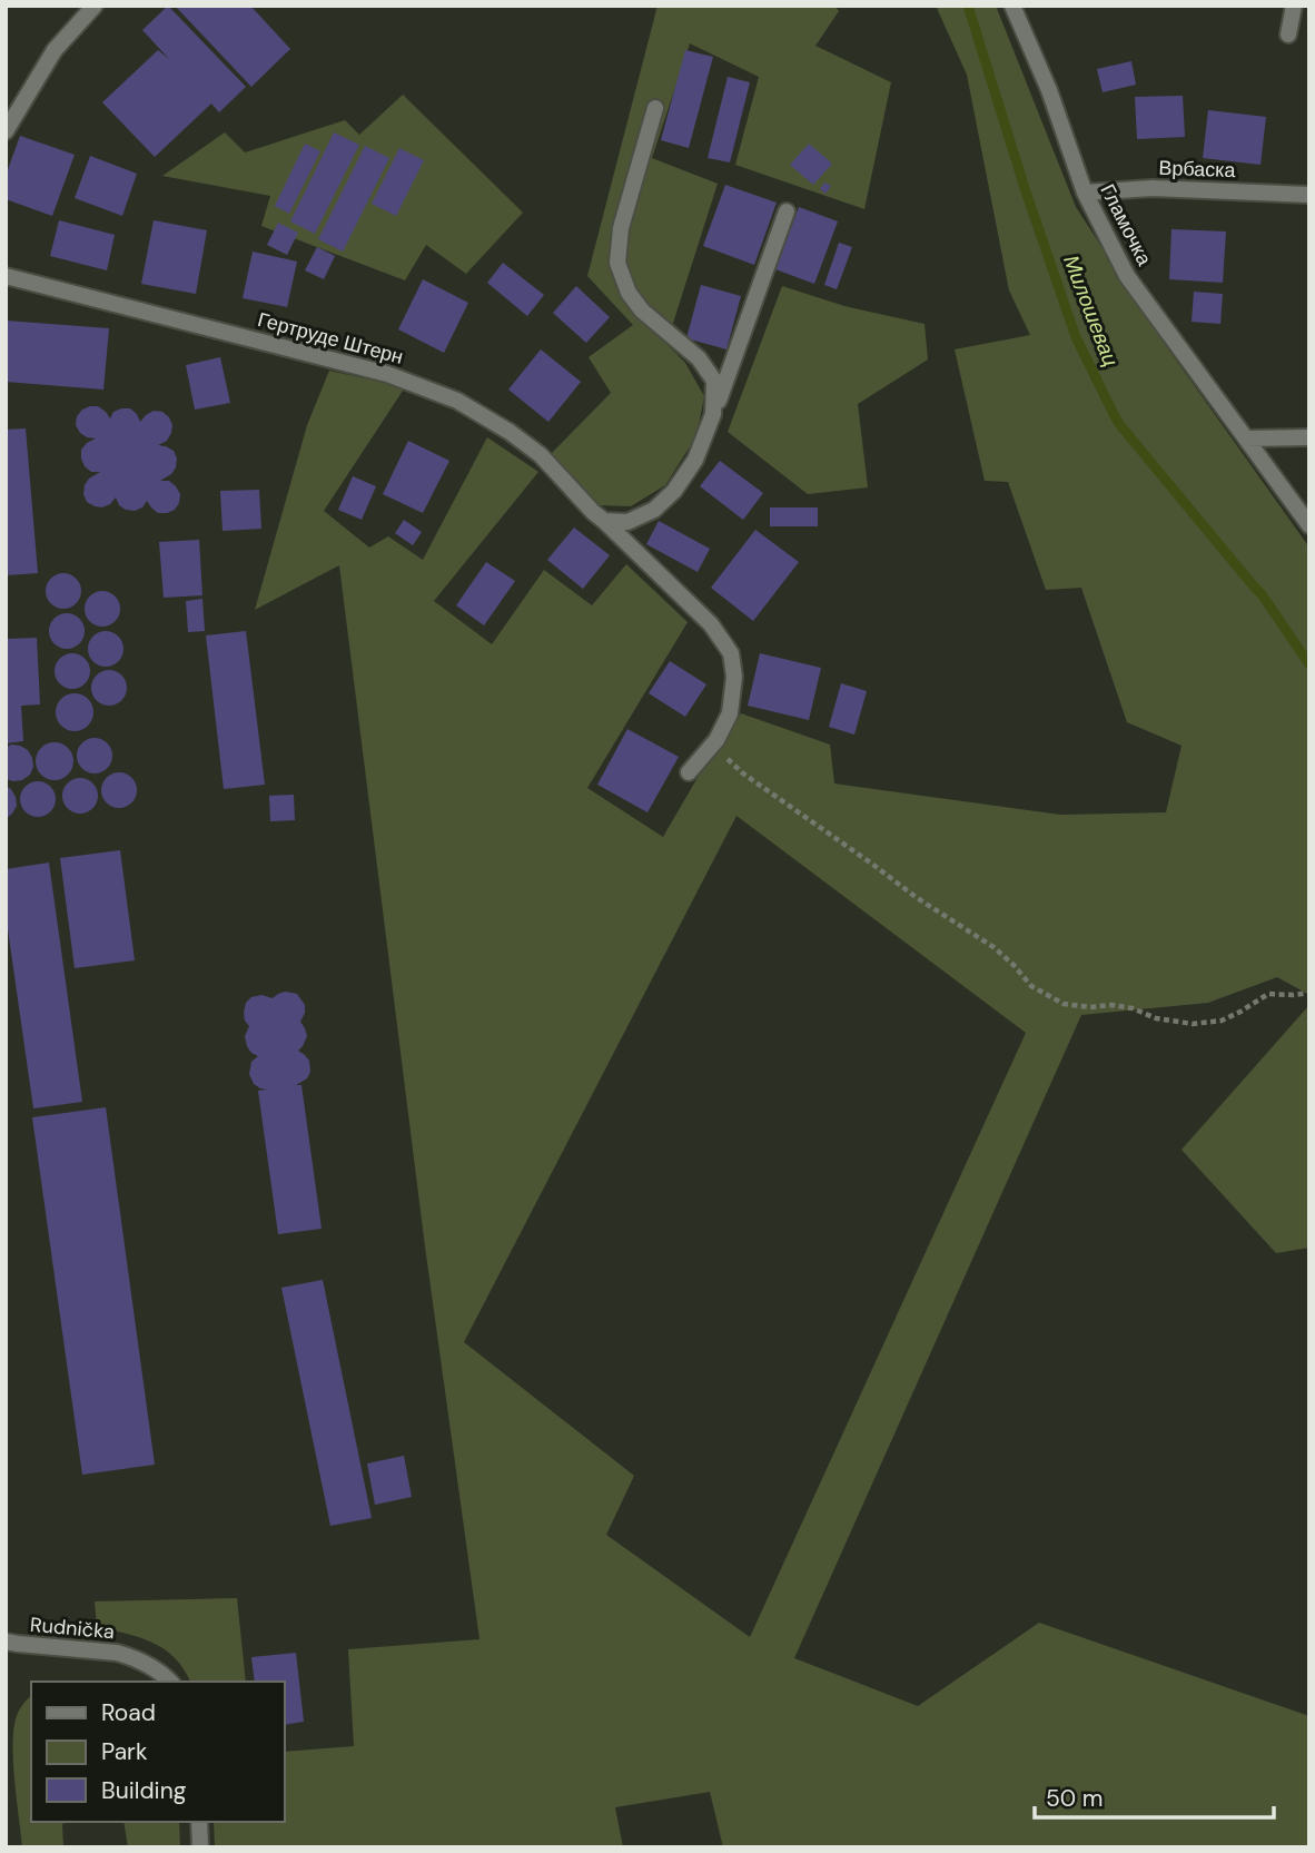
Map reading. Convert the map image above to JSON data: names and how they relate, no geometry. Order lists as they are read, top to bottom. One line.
{"streets":{"street":["Врбаска","Гламочка","Гертруде Штерн","Rudnička"]},"crossings":[["Врбаска","Гламочка"]],"water":["Милошевац"],"legend":["Road","Park","Building"],"scale_bar":"50 m"}
